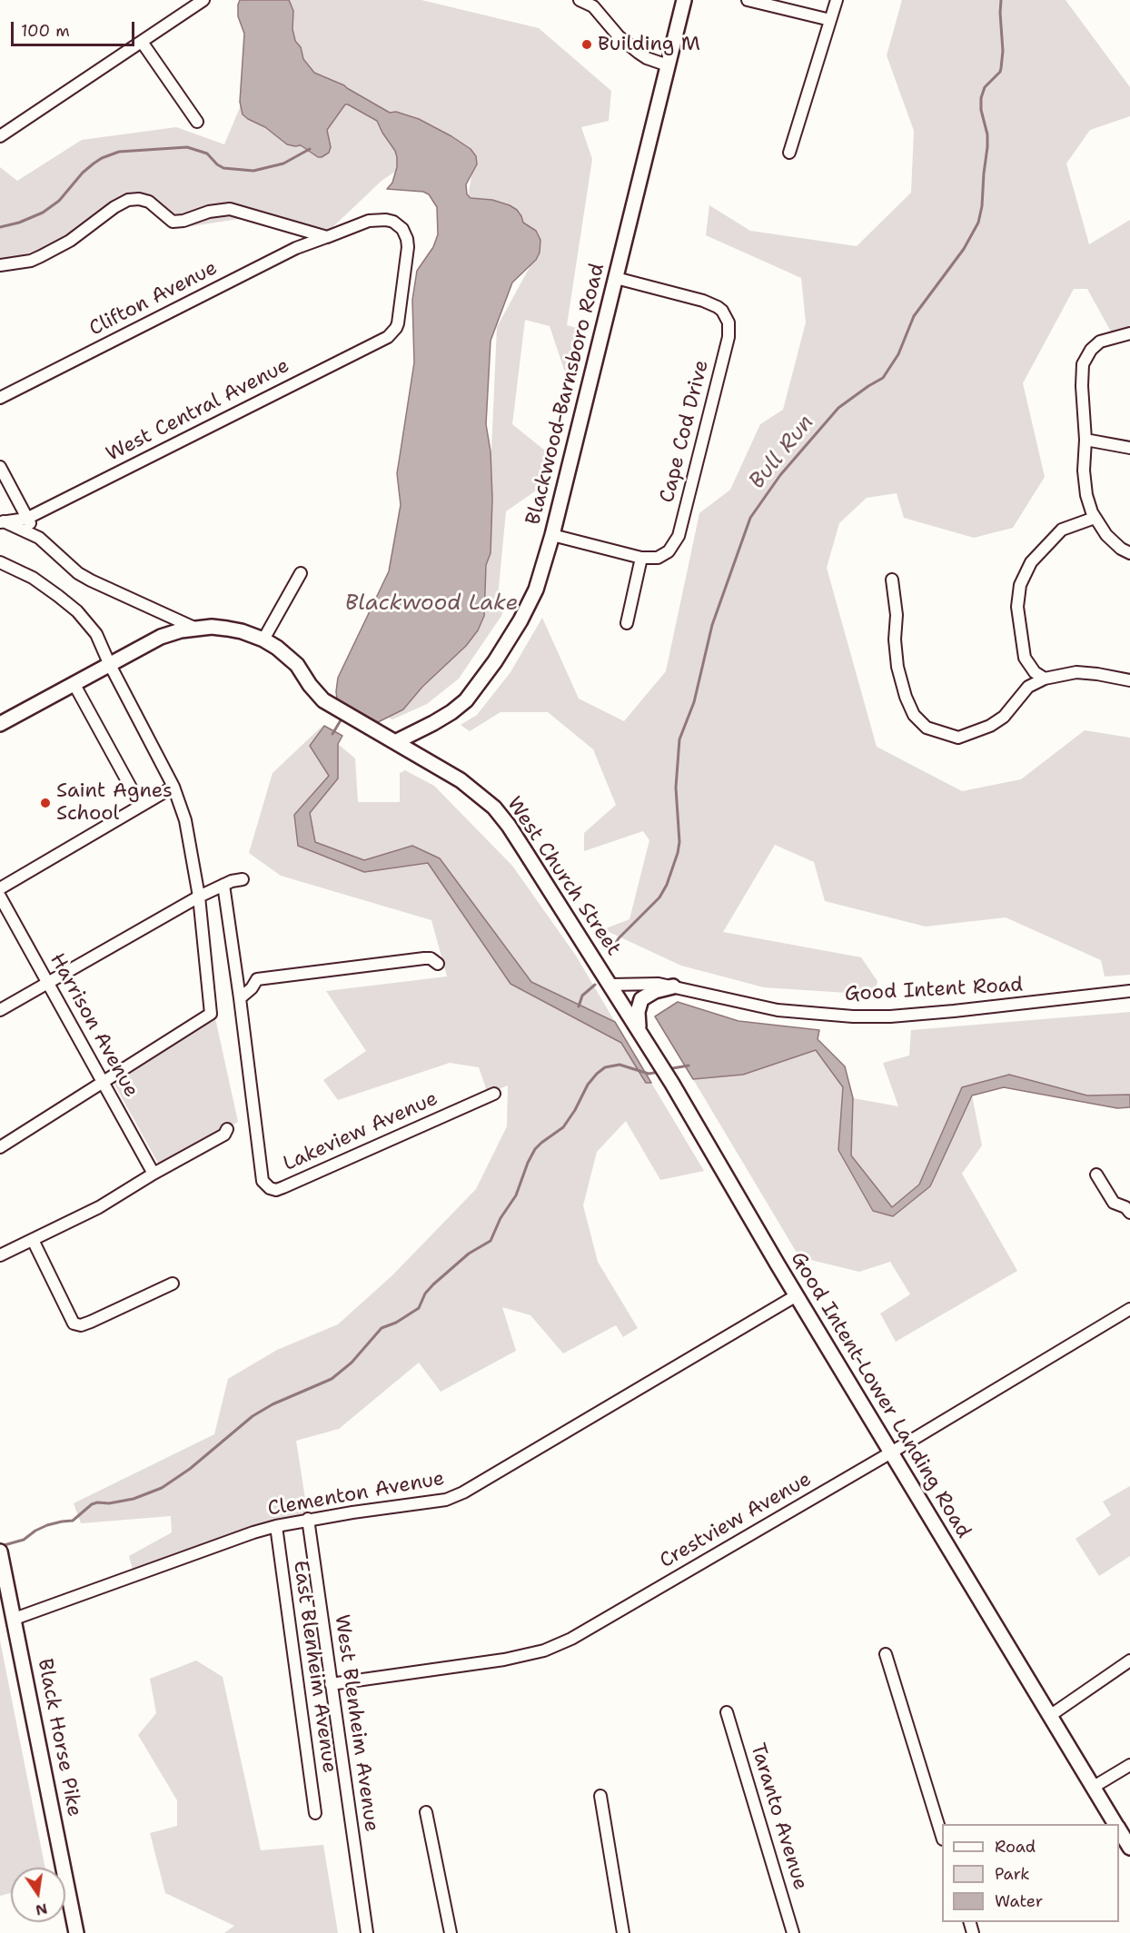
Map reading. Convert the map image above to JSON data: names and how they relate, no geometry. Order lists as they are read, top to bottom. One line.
{"streets":{"main road":["Blackwood-Barnsboro Road","West Church Street","Good Intent-Lower Landing Road","Black Horse Pike"],"street":["Clifton Avenue","West Central Avenue","Cape Cod Drive","Good Intent Road","Harrison Avenue","Lakeview Avenue","Clementon Avenue","Crestview Avenue","East Blenheim Avenue","West Blenheim Avenue","Taranto Avenue"]},"crossings":[["Clifton Avenue","West Central Avenue"],["Blackwood-Barnsboro Road","Cape Cod Drive"],["Blackwood-Barnsboro Road","West Church Street"],["West Church Street","Good Intent Road"],["West Church Street","Good Intent-Lower Landing Road"],["Good Intent Road","Good Intent-Lower Landing Road"],["Good Intent-Lower Landing Road","Clementon Avenue"],["Good Intent-Lower Landing Road","Crestview Avenue"],["Clementon Avenue","East Blenheim Avenue"],["Clementon Avenue","West Blenheim Avenue"],["Clementon Avenue","Black Horse Pike"],["Crestview Avenue","West Blenheim Avenue"]],"water":["Bull Run","Blackwood Lake"],"places":["Building M","Saint Agnes School"],"legend":["Road","Park","Water"],"scale_bar":"100 m","north":"bottom"}
